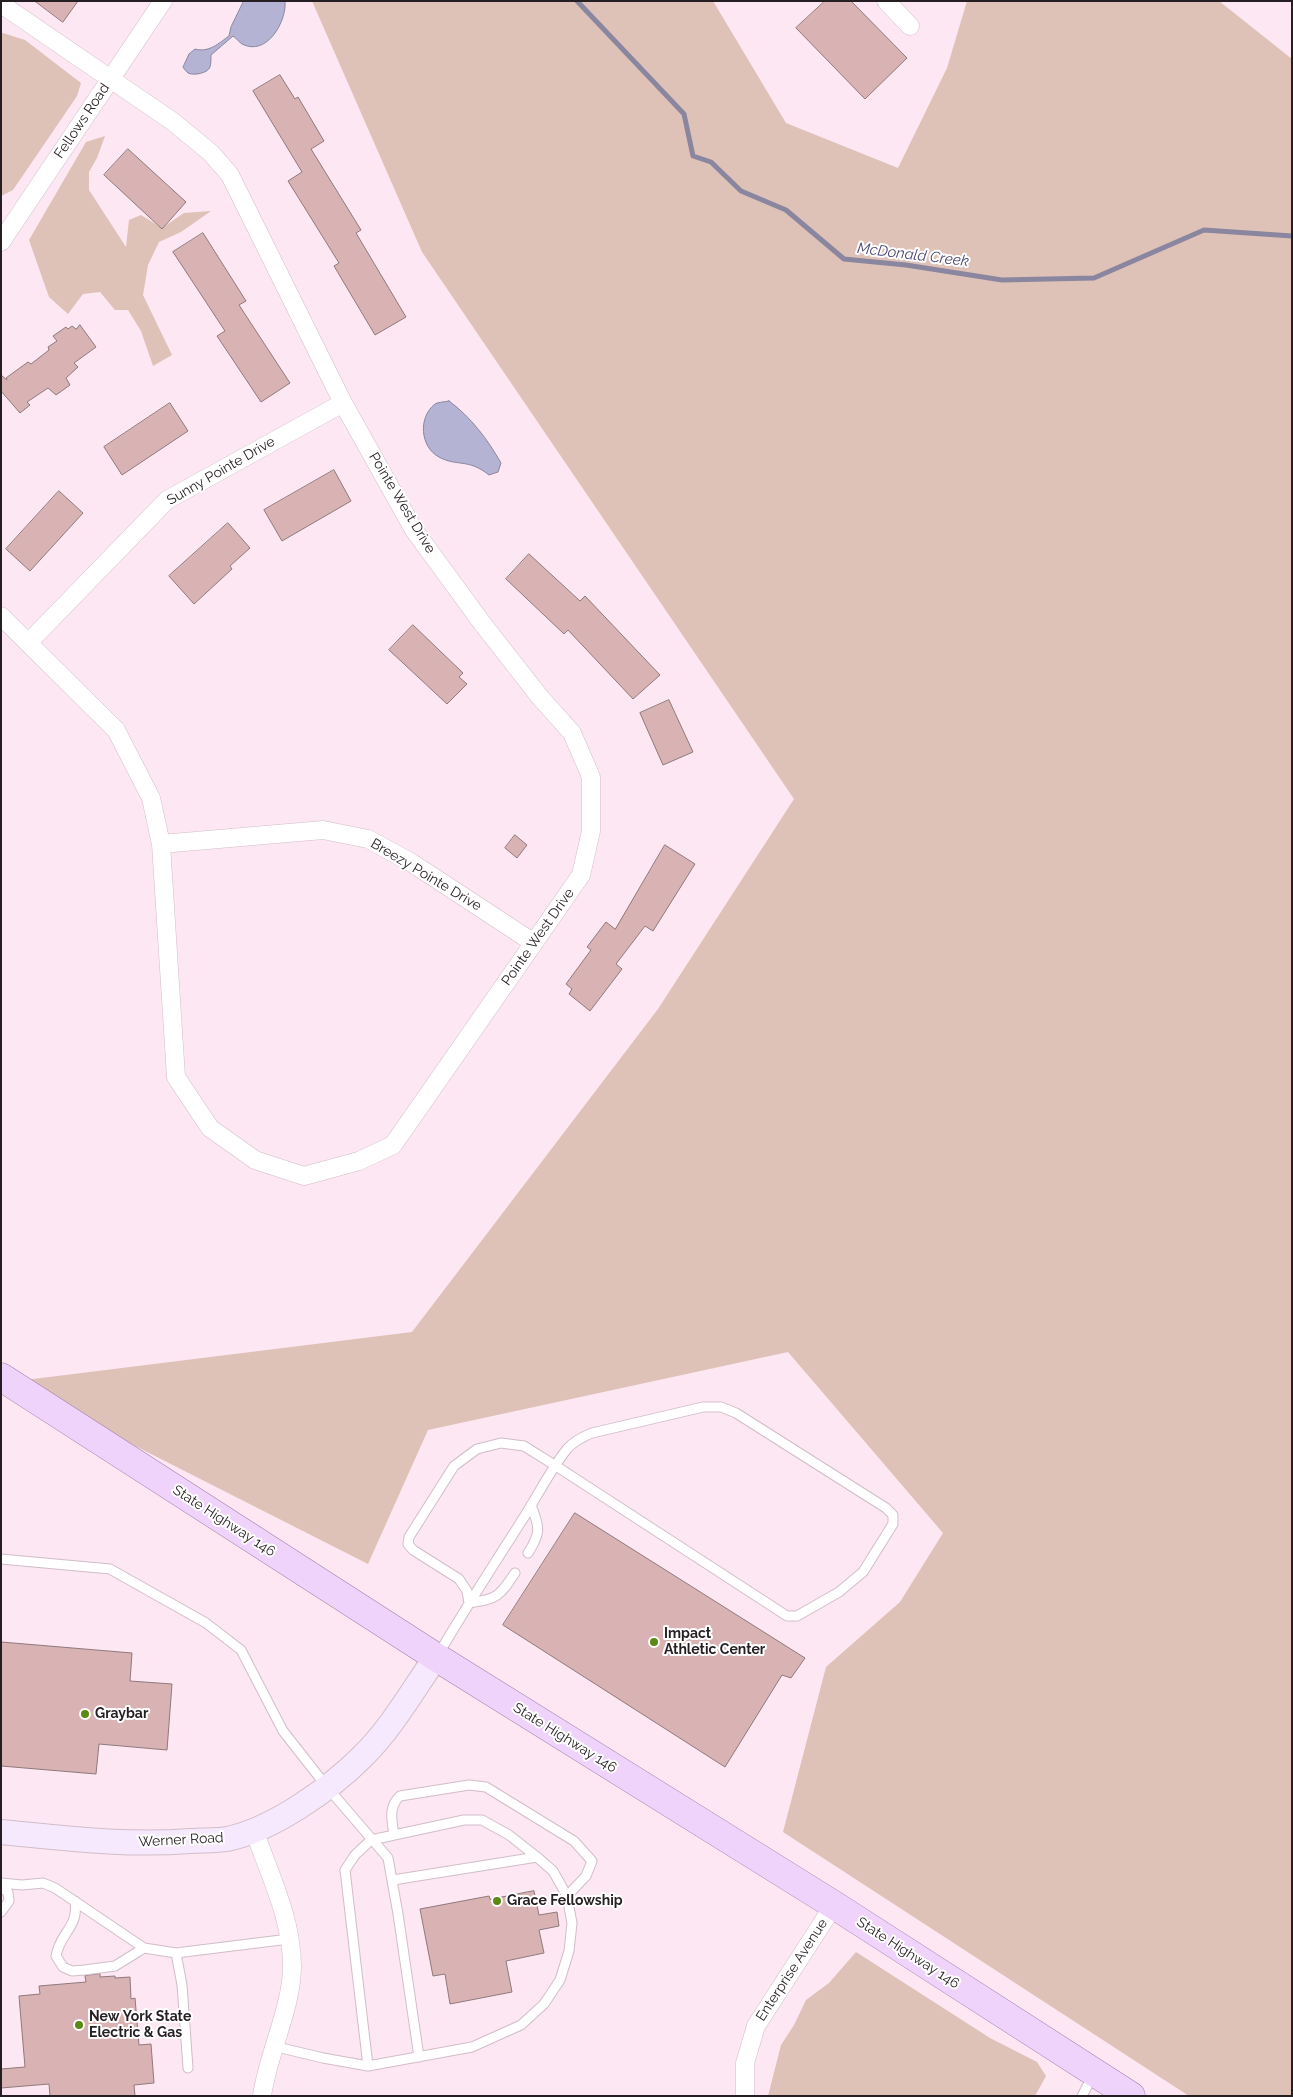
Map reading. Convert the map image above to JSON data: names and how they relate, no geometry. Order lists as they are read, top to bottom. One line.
{"streets":{"main road":["State Highway 146"],"street":["Fellows Road","Sunny Pointe Drive","Pointe West Drive","Breezy Pointe Drive","Werner Road","Enterprise Avenue"]},"crossings":[["Fellows Road","Pointe West Drive"],["Sunny Pointe Drive","Pointe West Drive"],["Pointe West Drive","Breezy Pointe Drive"],["State Highway 146","Werner Road"],["State Highway 146","Enterprise Avenue"]],"water":["McDonald Creek"],"places":["Impact Athletic Center","Graybar","Grace Fellowship","New York State Electric & Gas"]}
